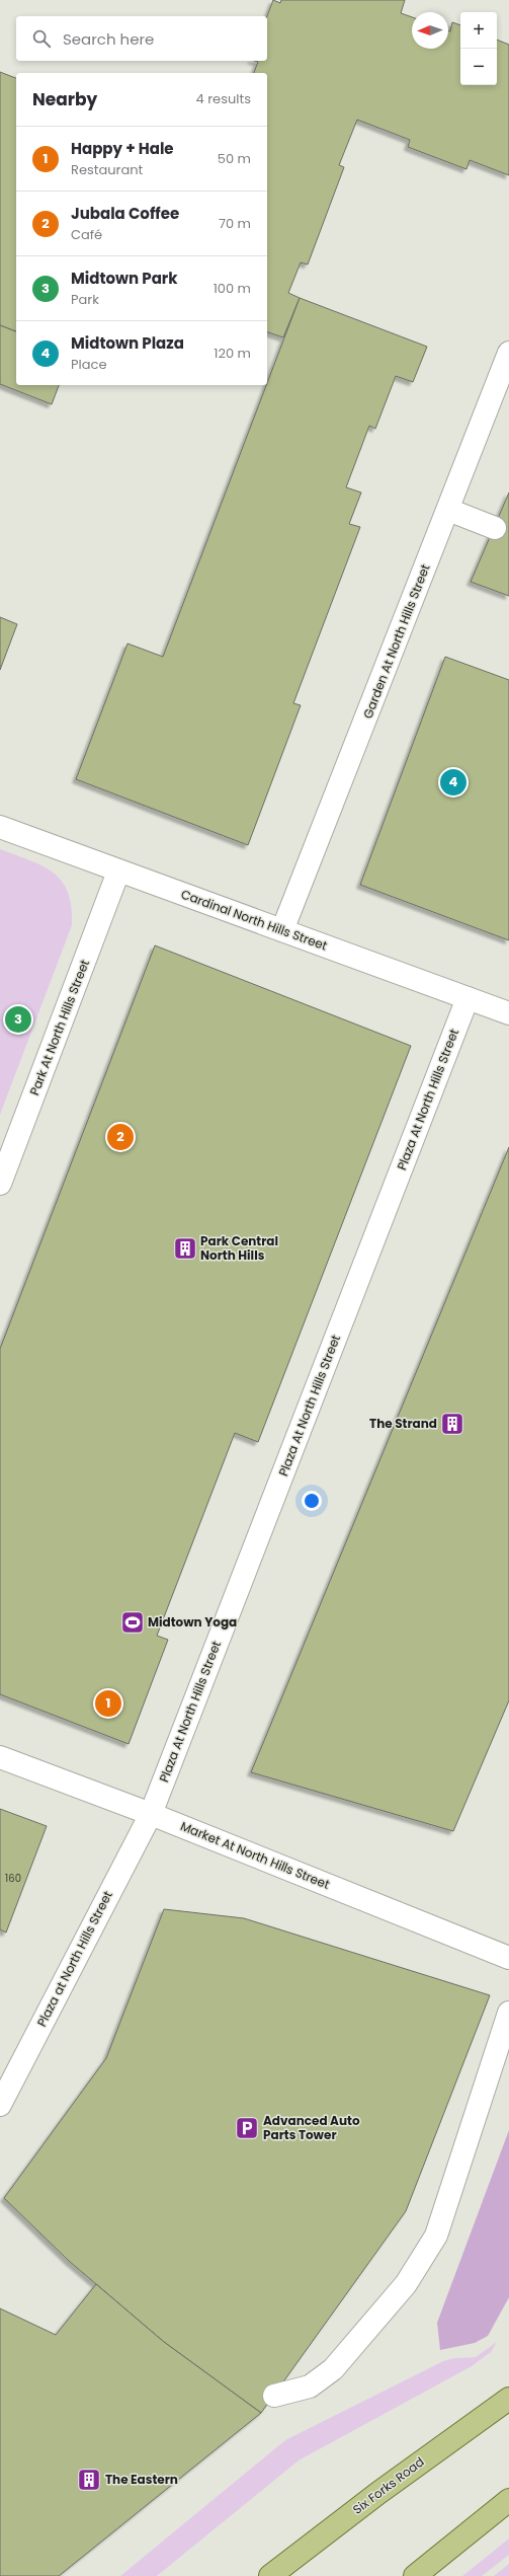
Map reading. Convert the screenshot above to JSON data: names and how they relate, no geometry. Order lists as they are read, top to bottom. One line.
{"streets":{"main road":["Six Forks Road"],"street":["Garden At North Hills Street","Cardinal North Hills Street","Park At North Hills Street","Plaza At North Hills Street","Market At North Hills Street","Plaza at North Hills Street"]},"crossings":[["Garden At North Hills Street","Cardinal North Hills Street"],["Cardinal North Hills Street","Park At North Hills Street"],["Cardinal North Hills Street","Plaza At North Hills Street"],["Plaza At North Hills Street","Market At North Hills Street"],["Plaza At North Hills Street","Plaza at North Hills Street"],["Market At North Hills Street","Plaza at North Hills Street"]],"places":{"building":["Park Central North Hills","The Strand","The Eastern"],"sports":["Midtown Yoga"],"parking":["Advanced Auto Parts Tower"]},"house_numbers":["160"],"north":"left","page":{"map_buttons":["+","−"],"search":"Search here","heading":["Nearby","4 results"],"list":[{"mark":"1","name":"Happy + Hale","note":"Restaurant","value":"50 m"},{"mark":"2","name":"Jubala Coffee","note":"Café","value":"70 m"},{"mark":"3","name":"Midtown Park","note":"Park","value":"100 m"},{"mark":"4","name":"Midtown Plaza","note":"Place","value":"120 m"}],"pins":["4","3","2","1"]}}
